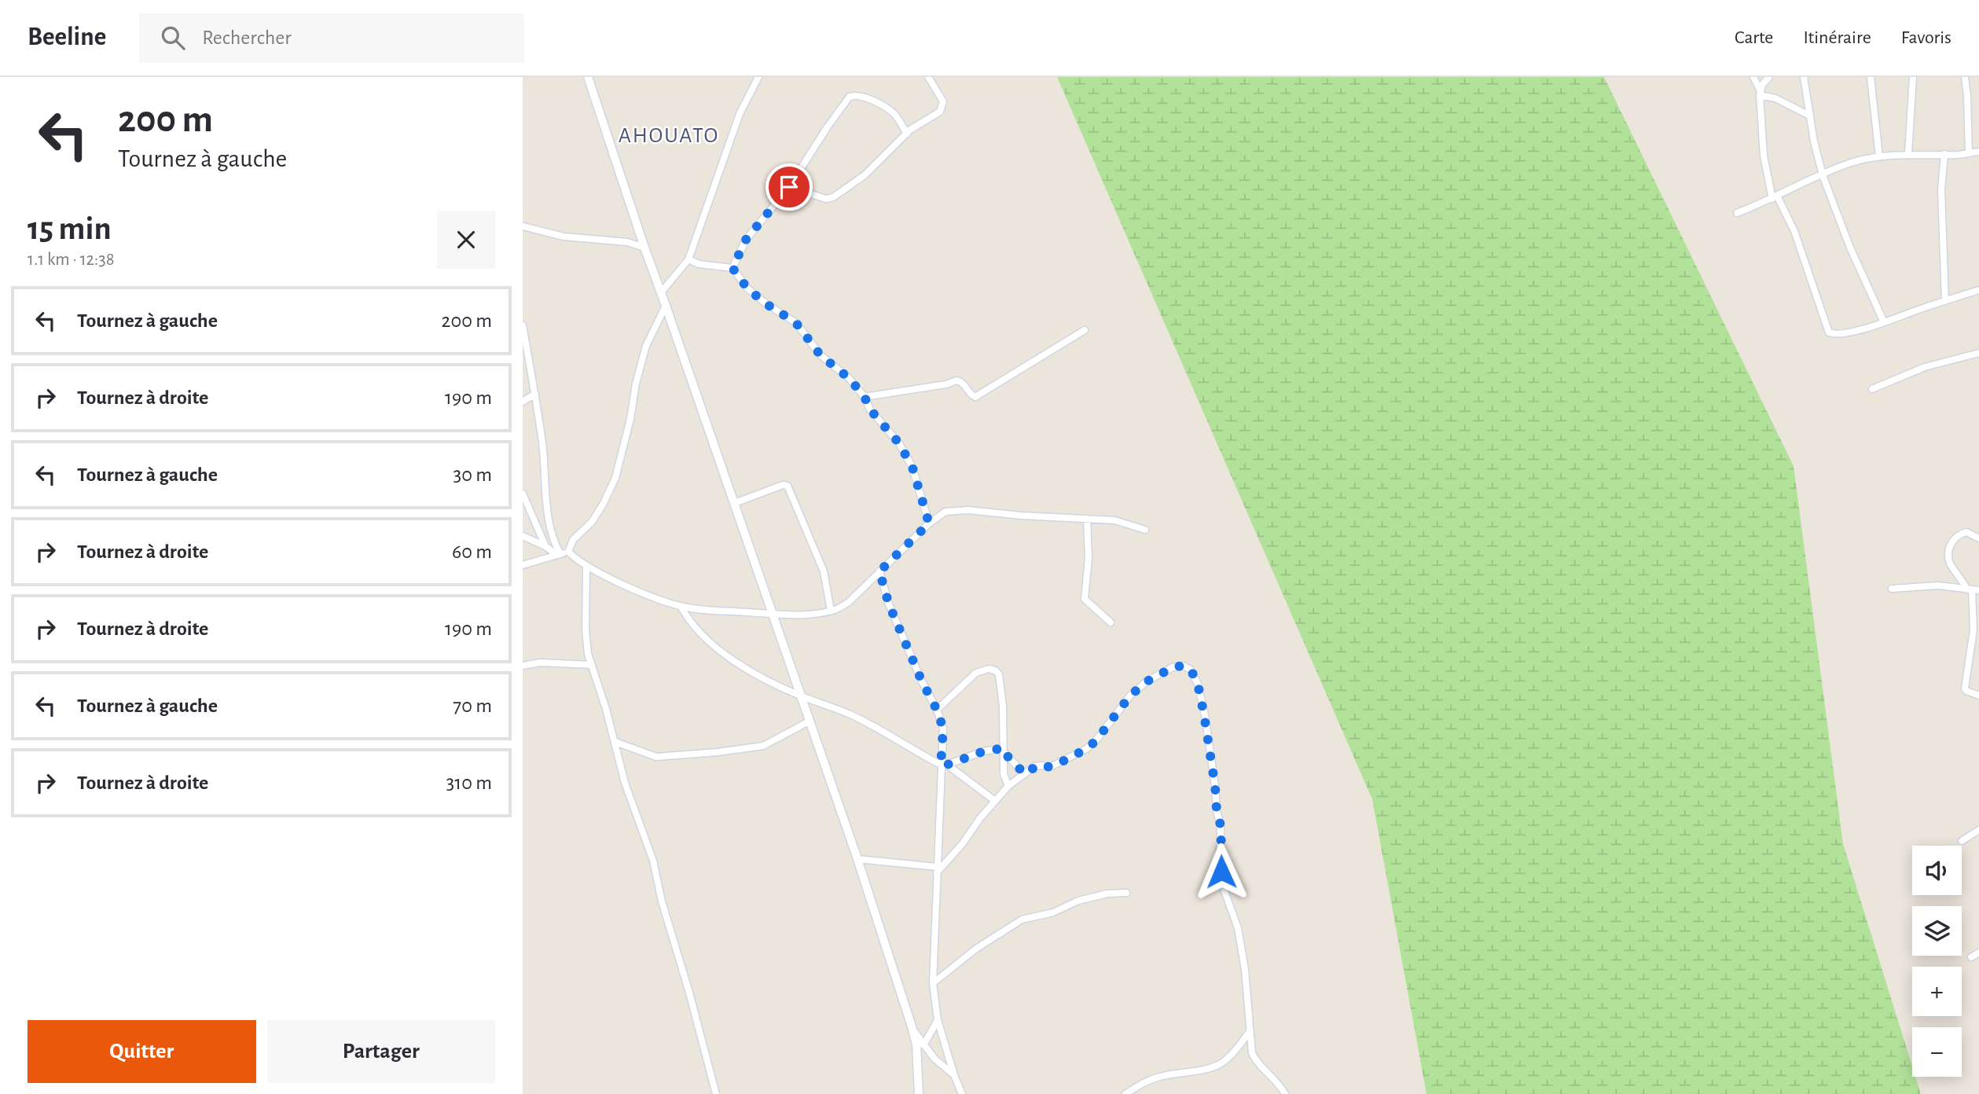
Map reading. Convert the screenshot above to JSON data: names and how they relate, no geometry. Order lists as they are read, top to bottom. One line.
{"districts":["AHOUATO"],"page":{"header":"Beeline","search":"Rechercher","nav":["Carte","Itinéraire","Favoris"],"turn":["200 m","Tournez à gauche"],"heading":["15 min","1.1 km · 12:38"],"list":[{"name":"Tournez à gauche","value":"200 m"},{"name":"Tournez à droite","value":"190 m"},{"name":"Tournez à gauche","value":"30 m"},{"name":"Tournez à droite","value":"60 m"},{"name":"Tournez à droite","value":"190 m"},{"name":"Tournez à gauche","value":"70 m"},{"name":"Tournez à droite","value":"310 m"}],"map_buttons":["+","−"],"buttons":["Quitter","Partager"]}}
